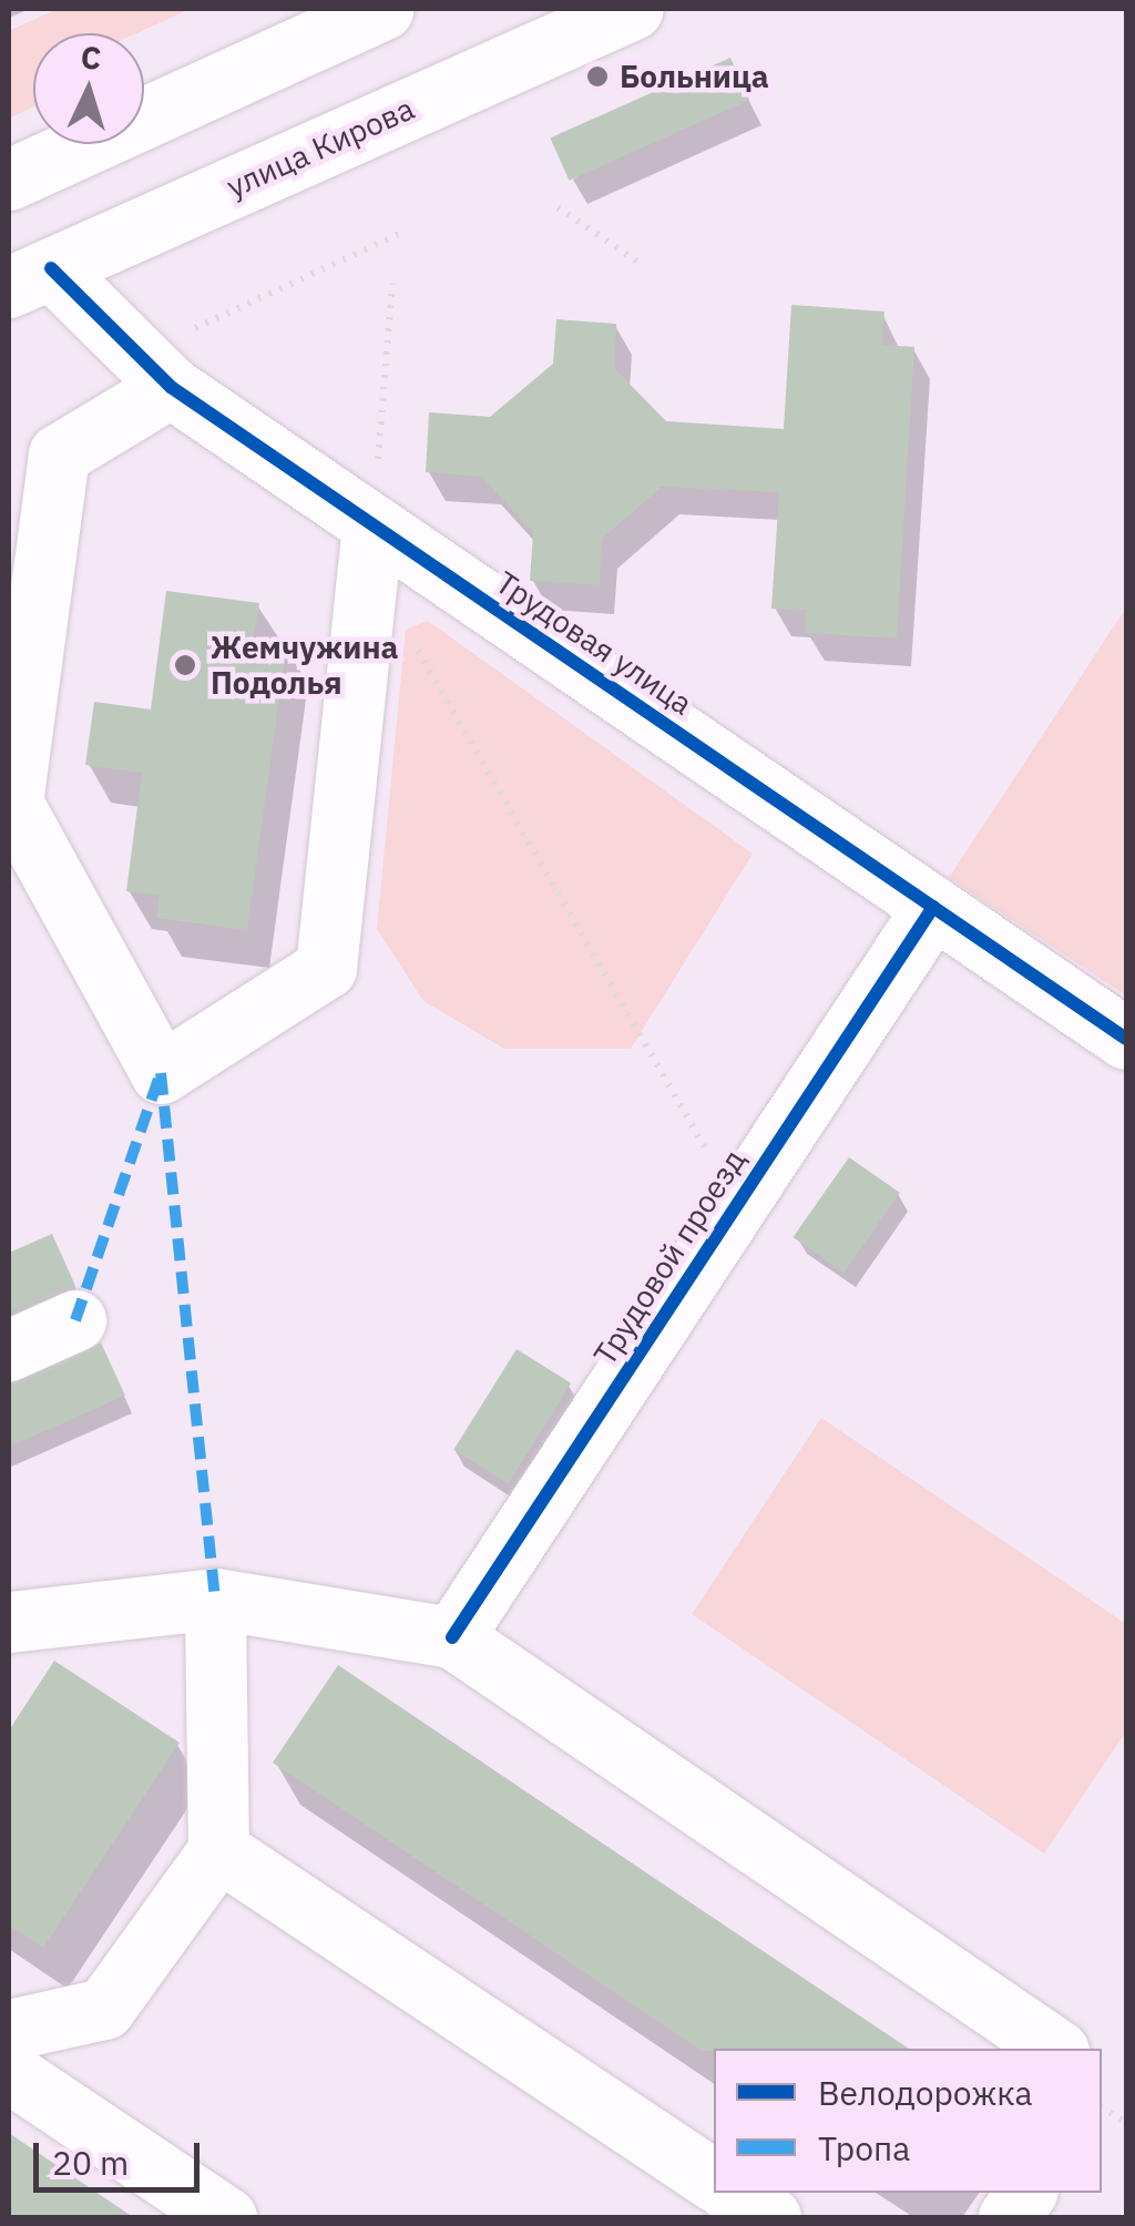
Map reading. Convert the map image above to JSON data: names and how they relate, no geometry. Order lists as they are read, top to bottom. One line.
{"streets":{"street":["улица Кирова","Трудовая улица","Трудовой проезд"]},"crossings":[["улица Кирова","Трудовая улица"],["Трудовая улица","Трудовой проезд"]],"places":["Больница","Жемчужина Подолья"],"legend":["Велодорожка","Тропа"],"scale_bar":"20 m","north":"top"}
